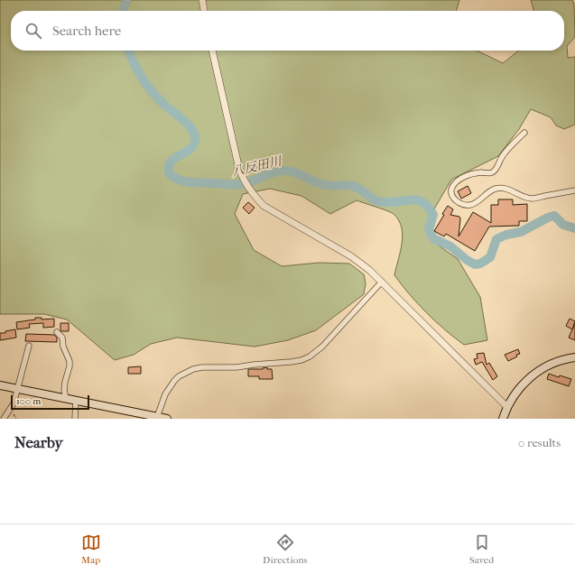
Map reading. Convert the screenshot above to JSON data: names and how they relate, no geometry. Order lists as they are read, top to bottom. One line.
{"water":["八反田川"],"scale_bar":"100 m","page":{"search":"Search here","scale":"100 m","heading":["Nearby","0 results"],"nav":["Map","Directions","Saved"]}}
